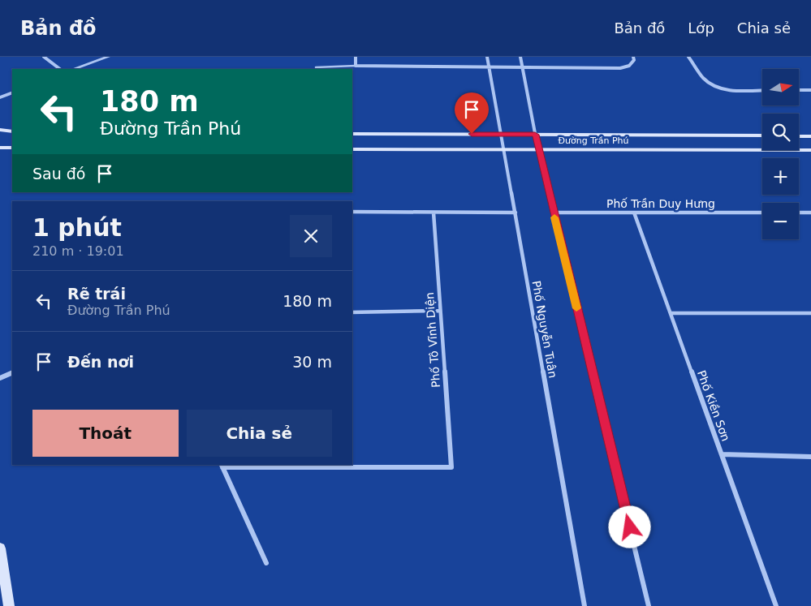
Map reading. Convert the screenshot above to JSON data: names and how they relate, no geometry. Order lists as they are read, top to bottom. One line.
{"streets":{"main road":["Đường Trần Phú"],"street":["Phố Trần Duy Hưng","Phố Nguyễn Tuân","Phố Tô Vĩnh Diện","Phố Kiền Sơn"]},"crossings":[["Đường Trần Phú","Phố Nguyễn Tuân"],["Phố Trần Duy Hưng","Phố Kiền Sơn"]],"north":"right","page":{"header":"Bản đồ","nav":["Bản đồ","Lớp","Chia sẻ"],"map_buttons":["+","−"],"turn":["180 m","Đường Trần Phú"],"then":"Sau đó","heading":["1 phút","210 m · 19:01"],"list":[{"name":"Rẽ trái","note":"Đường Trần Phú","value":"180 m"},{"name":"Đến nơi","value":"30 m"}],"buttons":["Thoát","Chia sẻ"]}}
